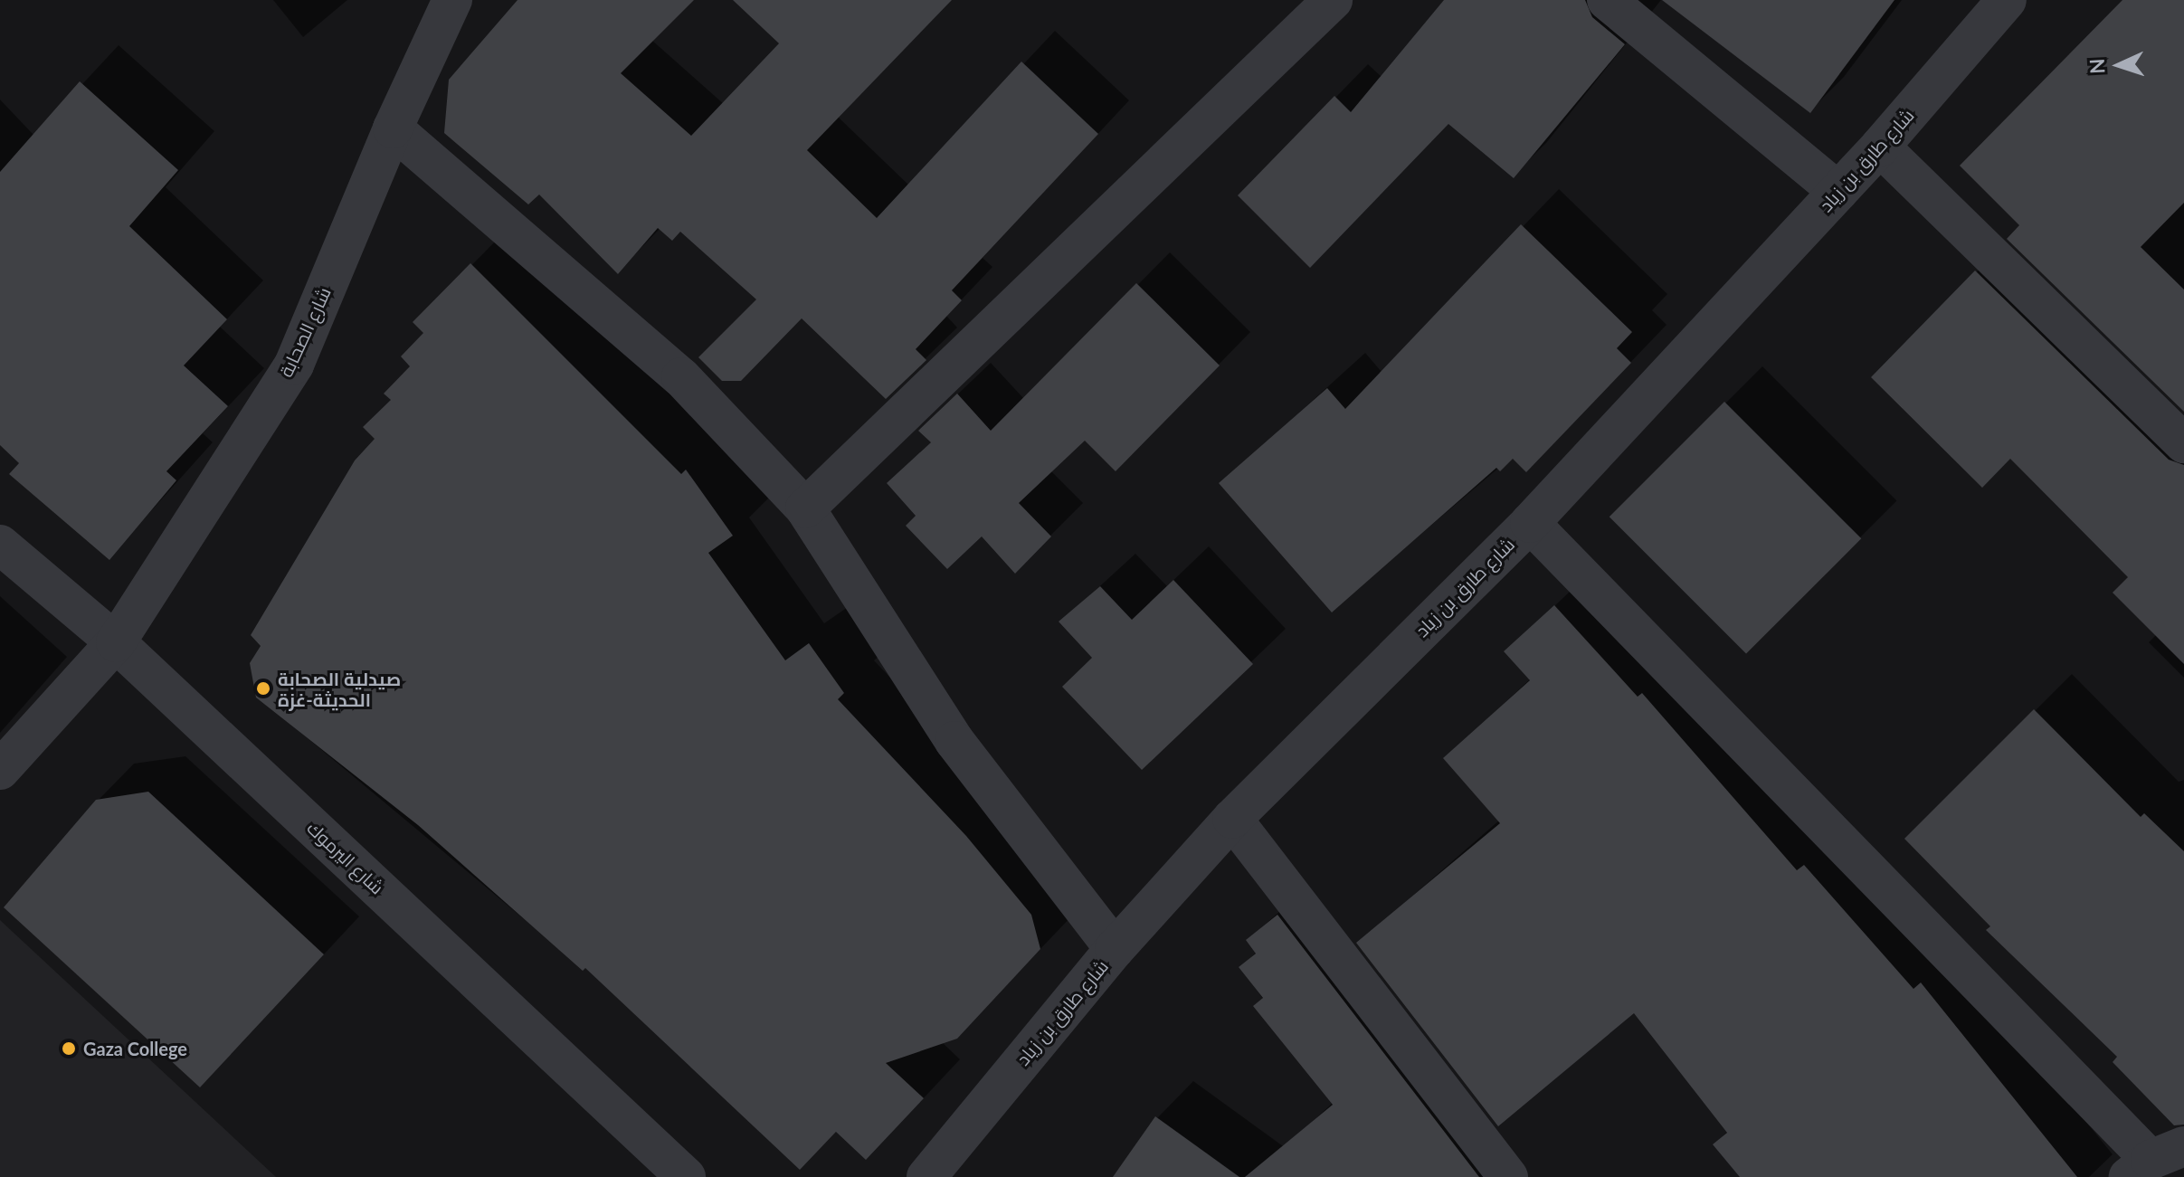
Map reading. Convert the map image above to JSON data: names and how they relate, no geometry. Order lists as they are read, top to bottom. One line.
{"streets":{"street":["شارع طارق بن زياد","شارع الصحابة","شارع اليرموك"]},"crossings":[["شارع الصحابة","شارع اليرموك"]],"places":["صيدلية الصحابة الحديثة-غزة","Gaza College"],"north":"left"}
